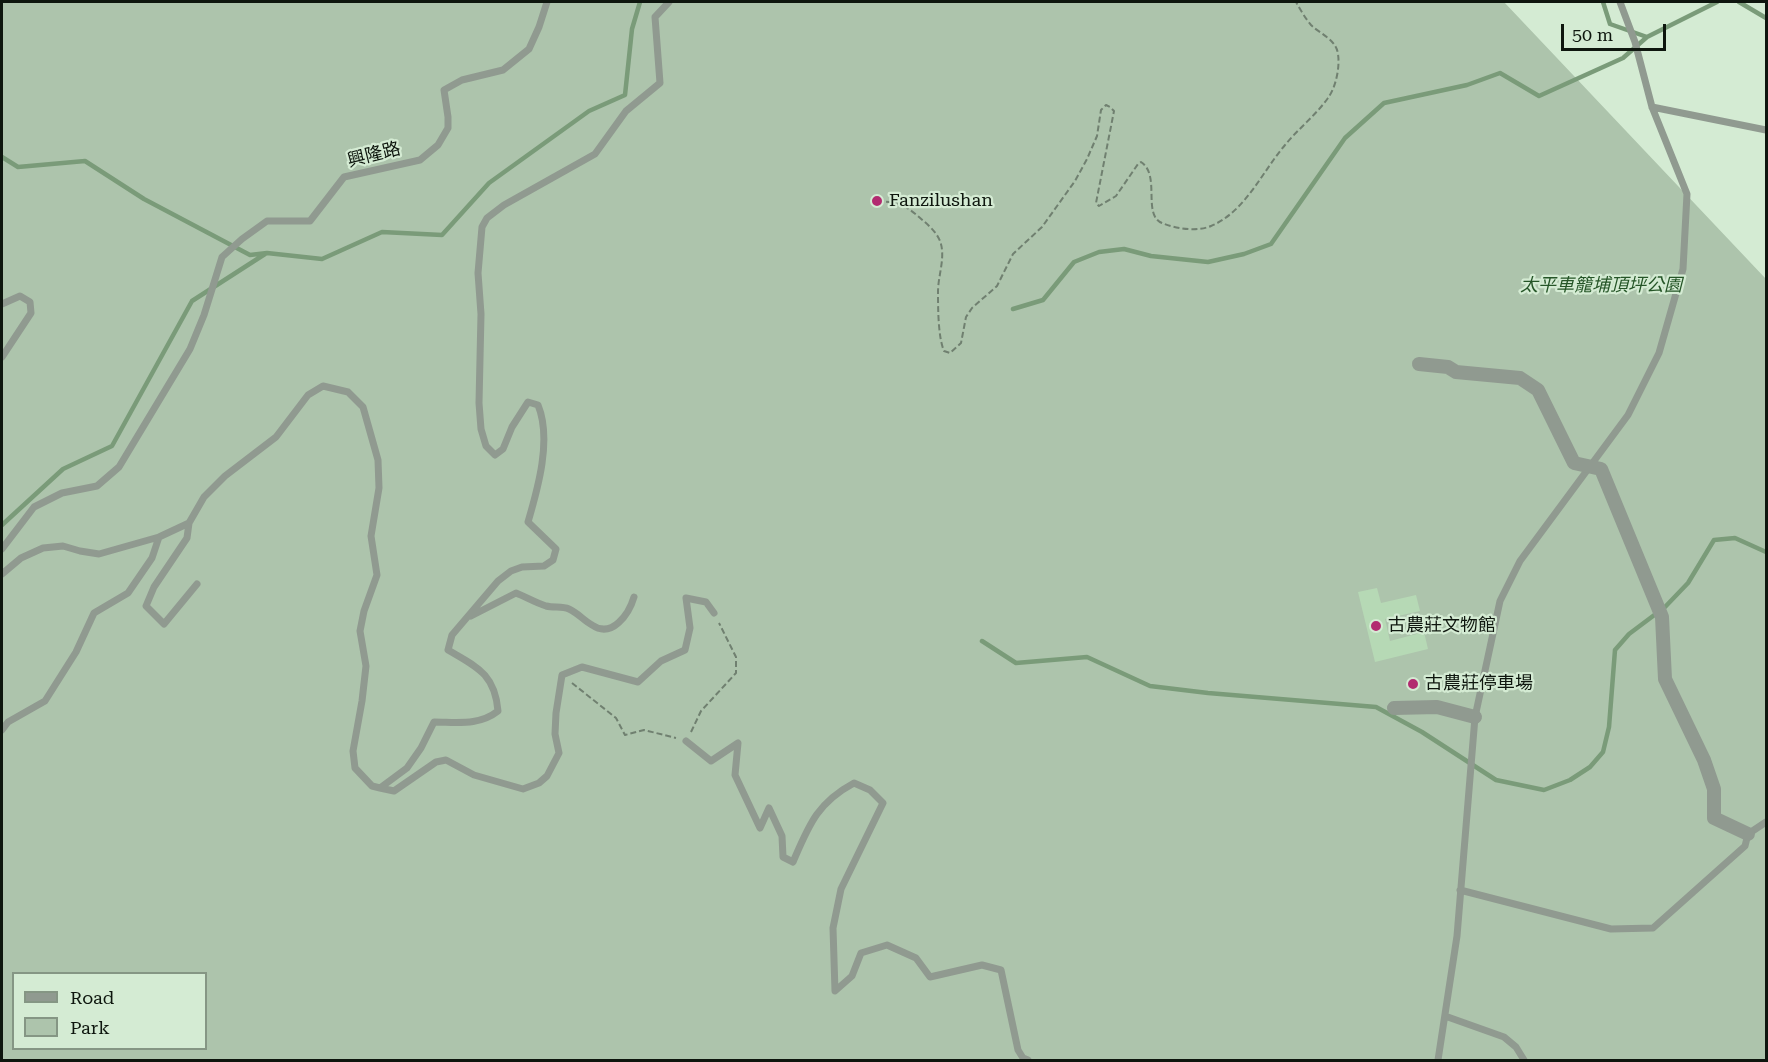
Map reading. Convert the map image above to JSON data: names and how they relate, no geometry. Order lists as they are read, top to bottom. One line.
{"streets":{"lane":["興隆路"]},"parks":["太平車籠埔頂坪公園"],"places":["Fanzilushan","古農莊文物館","古農莊停車場"],"legend":["Road","Park"],"scale_bar":"50 m"}
